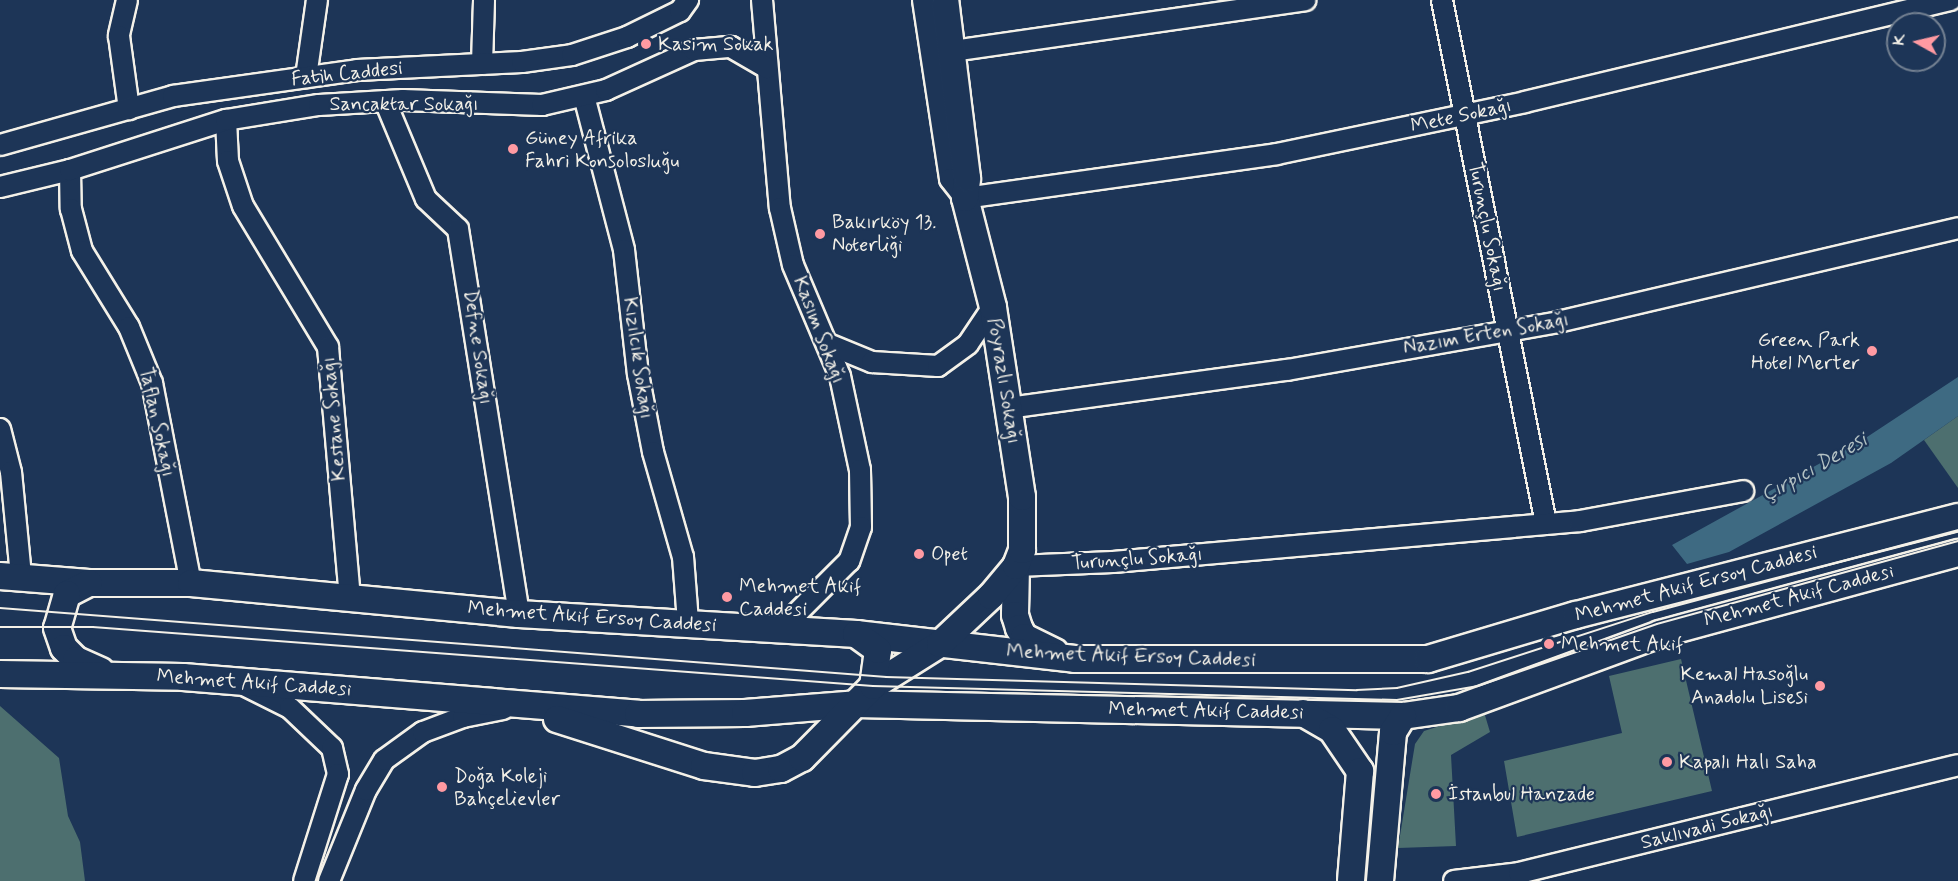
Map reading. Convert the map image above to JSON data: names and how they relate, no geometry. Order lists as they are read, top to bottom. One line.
{"streets":{"main road":["Poyrazlı Sokağı","Mehmet Akif Ersoy Caddesi","Mehmet Akif Caddesi"],"street":["Fatih Caddesi","Sancaktar Sokağı","Mete Sokağı","Turunçlu Sokağı","Kasım Sokağı","Nazım Erten Sokağı","Defne Sokağı","Kızılcık Sokağı","Kestane Sokağı","Taflan Sokağı","Saklıvadi Sokağı"]},"crossings":[["Sancaktar Sokağı","Kasım Sokağı"],["Sancaktar Sokağı","Defne Sokağı"],["Sancaktar Sokağı","Kızılcık Sokağı"],["Sancaktar Sokağı","Kestane Sokağı"],["Sancaktar Sokağı","Taflan Sokağı"],["Mete Sokağı","Turunçlu Sokağı"],["Mete Sokağı","Poyrazlı Sokağı"],["Turunçlu Sokağı","Nazım Erten Sokağı"],["Turunçlu Sokağı","Poyrazlı Sokağı"],["Kasım Sokağı","Mehmet Akif Ersoy Caddesi"],["Nazım Erten Sokağı","Poyrazlı Sokağı"],["Defne Sokağı","Mehmet Akif Ersoy Caddesi"],["Kızılcık Sokağı","Mehmet Akif Ersoy Caddesi"],["Poyrazlı Sokağı","Mehmet Akif Ersoy Caddesi"],["Poyrazlı Sokağı","Mehmet Akif Caddesi"],["Kestane Sokağı","Mehmet Akif Ersoy Caddesi"],["Taflan Sokağı","Mehmet Akif Ersoy Caddesi"]],"water":["Çırpıcı Deresi"],"places":["Kasim Sokak","Güney Afrika Fahri Konsolosluğu","Bakırköy 13. Noterliği","Green Park Hotel Merter","Opet","Mehmet Akif Caddesi","Mehmet Akif","Kemal Hasoğlu Anadolu Lisesi","Kapalı Halı Saha","Doğa Koleji Bahçelievler","İstanbul Hanzade"],"north":"left"}
